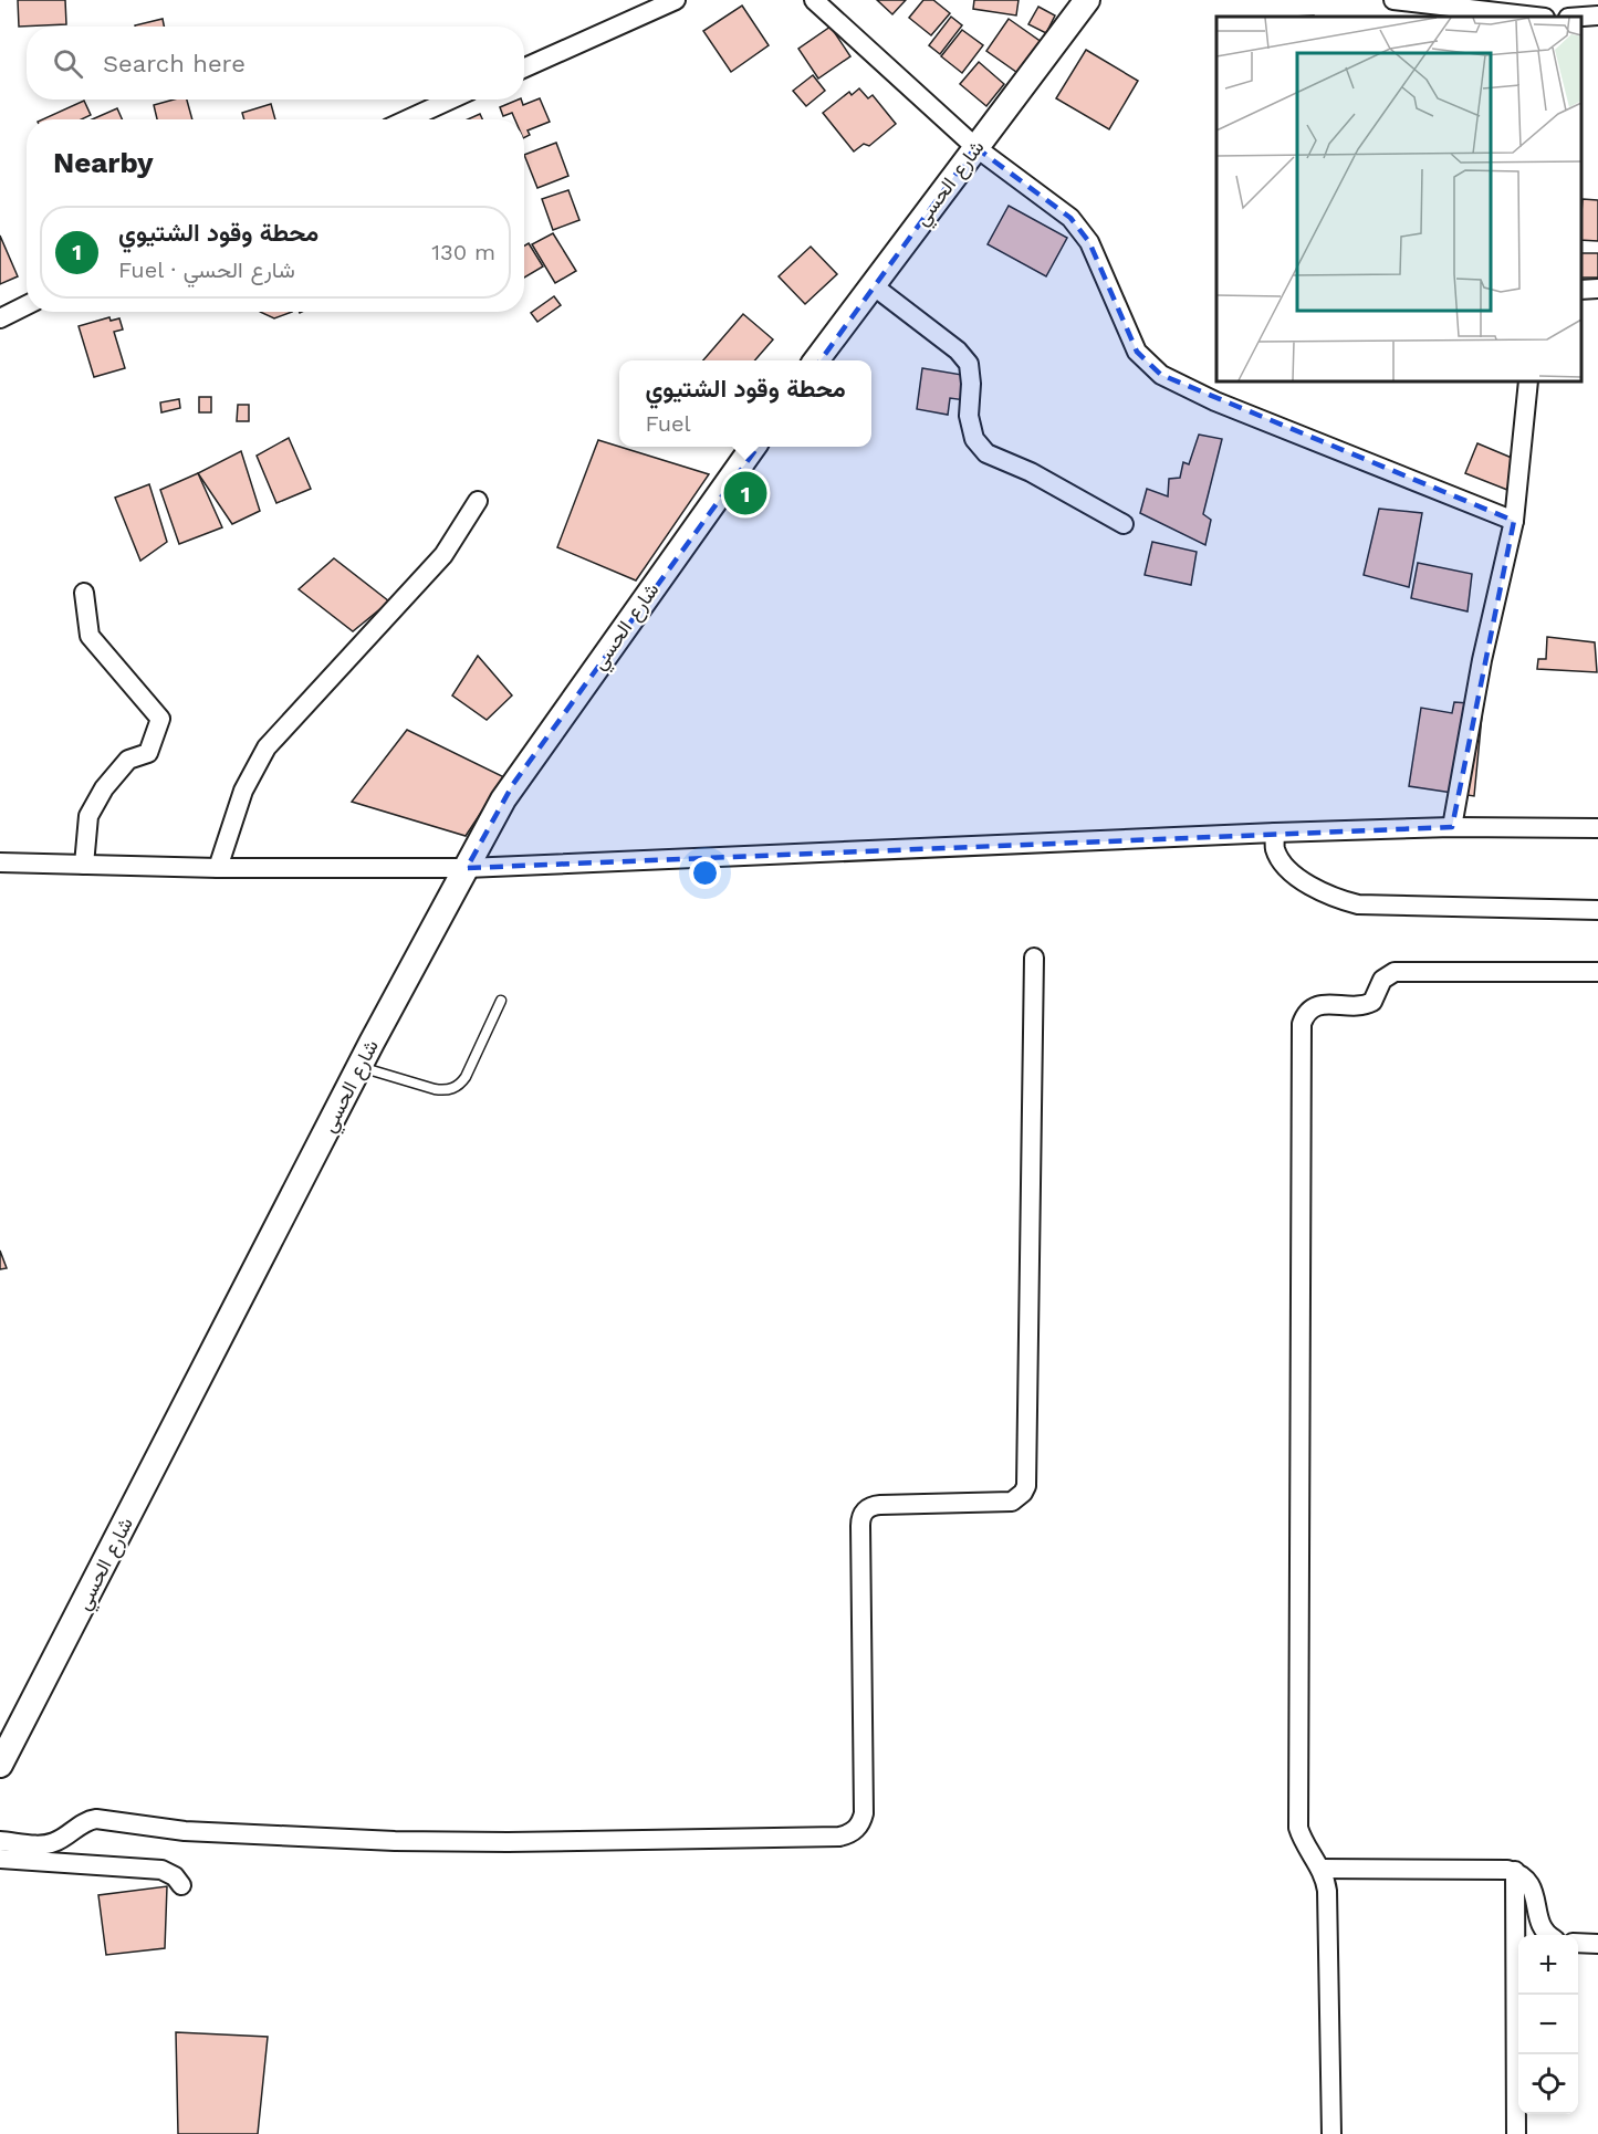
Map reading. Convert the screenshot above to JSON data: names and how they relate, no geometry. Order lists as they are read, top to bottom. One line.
{"streets":{"street":["شارع الحسي"]},"page":{"search":"Search here","heading":"Nearby","list":[{"mark":"1","name":"محطة وقود الشتيوي","note":"Fuel · شارع الحسي","value":"130 m"}],"popup":["محطة وقود الشتيوي","Fuel"],"pins":"1","map_buttons":["+","−"]}}
